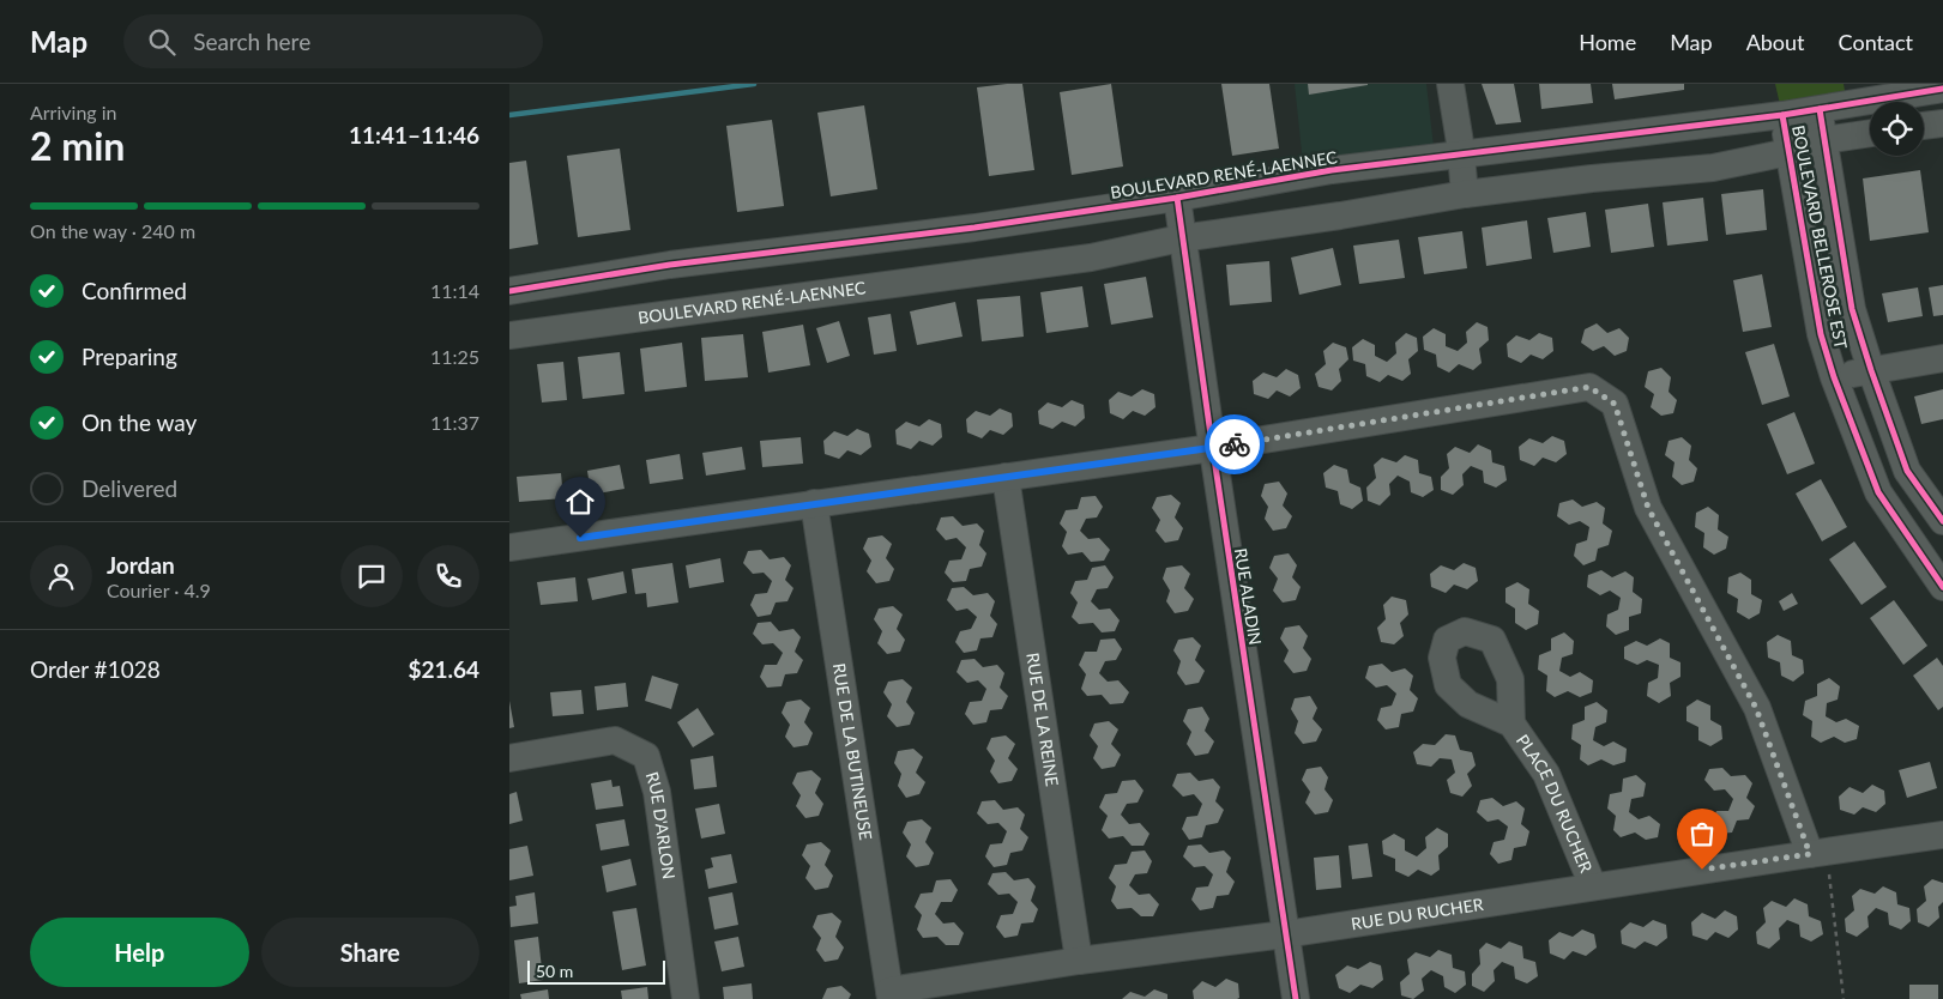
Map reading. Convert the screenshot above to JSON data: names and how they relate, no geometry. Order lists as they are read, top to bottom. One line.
{"streets":{"street":["BOULEVARD RENÉ-LAENNEC","BOULEVARD BELLEROSE EST","RUE ALADIN","RUE DE LA REINE","RUE DE LA BUTINEUSE","PLACE DU RUCHER","RUE D'ARLON","RUE DU RUCHER"]},"crossings":[["BOULEVARD RENÉ-LAENNEC","BOULEVARD BELLEROSE EST"],["BOULEVARD RENÉ-LAENNEC","RUE ALADIN"],["RUE ALADIN","RUE DU RUCHER"],["RUE DE LA REINE","RUE DU RUCHER"],["RUE DE LA BUTINEUSE","RUE DU RUCHER"],["PLACE DU RUCHER","RUE DU RUCHER"]],"scale_bar":"50 m","page":{"header":"Map","search":"Search here","nav":["Home","Map","About","Contact"],"heading":["2 min","Arriving in","11:41–11:46"],"panel":["Jordan","Courier · 4.9","Order #1028","$21.64"],"bar":"On the way · 240 m","list":[["Confirmed","11:14"],["Preparing","11:25"],["On the way","11:37"],"Delivered"],"buttons":["Help","Share"],"scale":"50 m"}}
